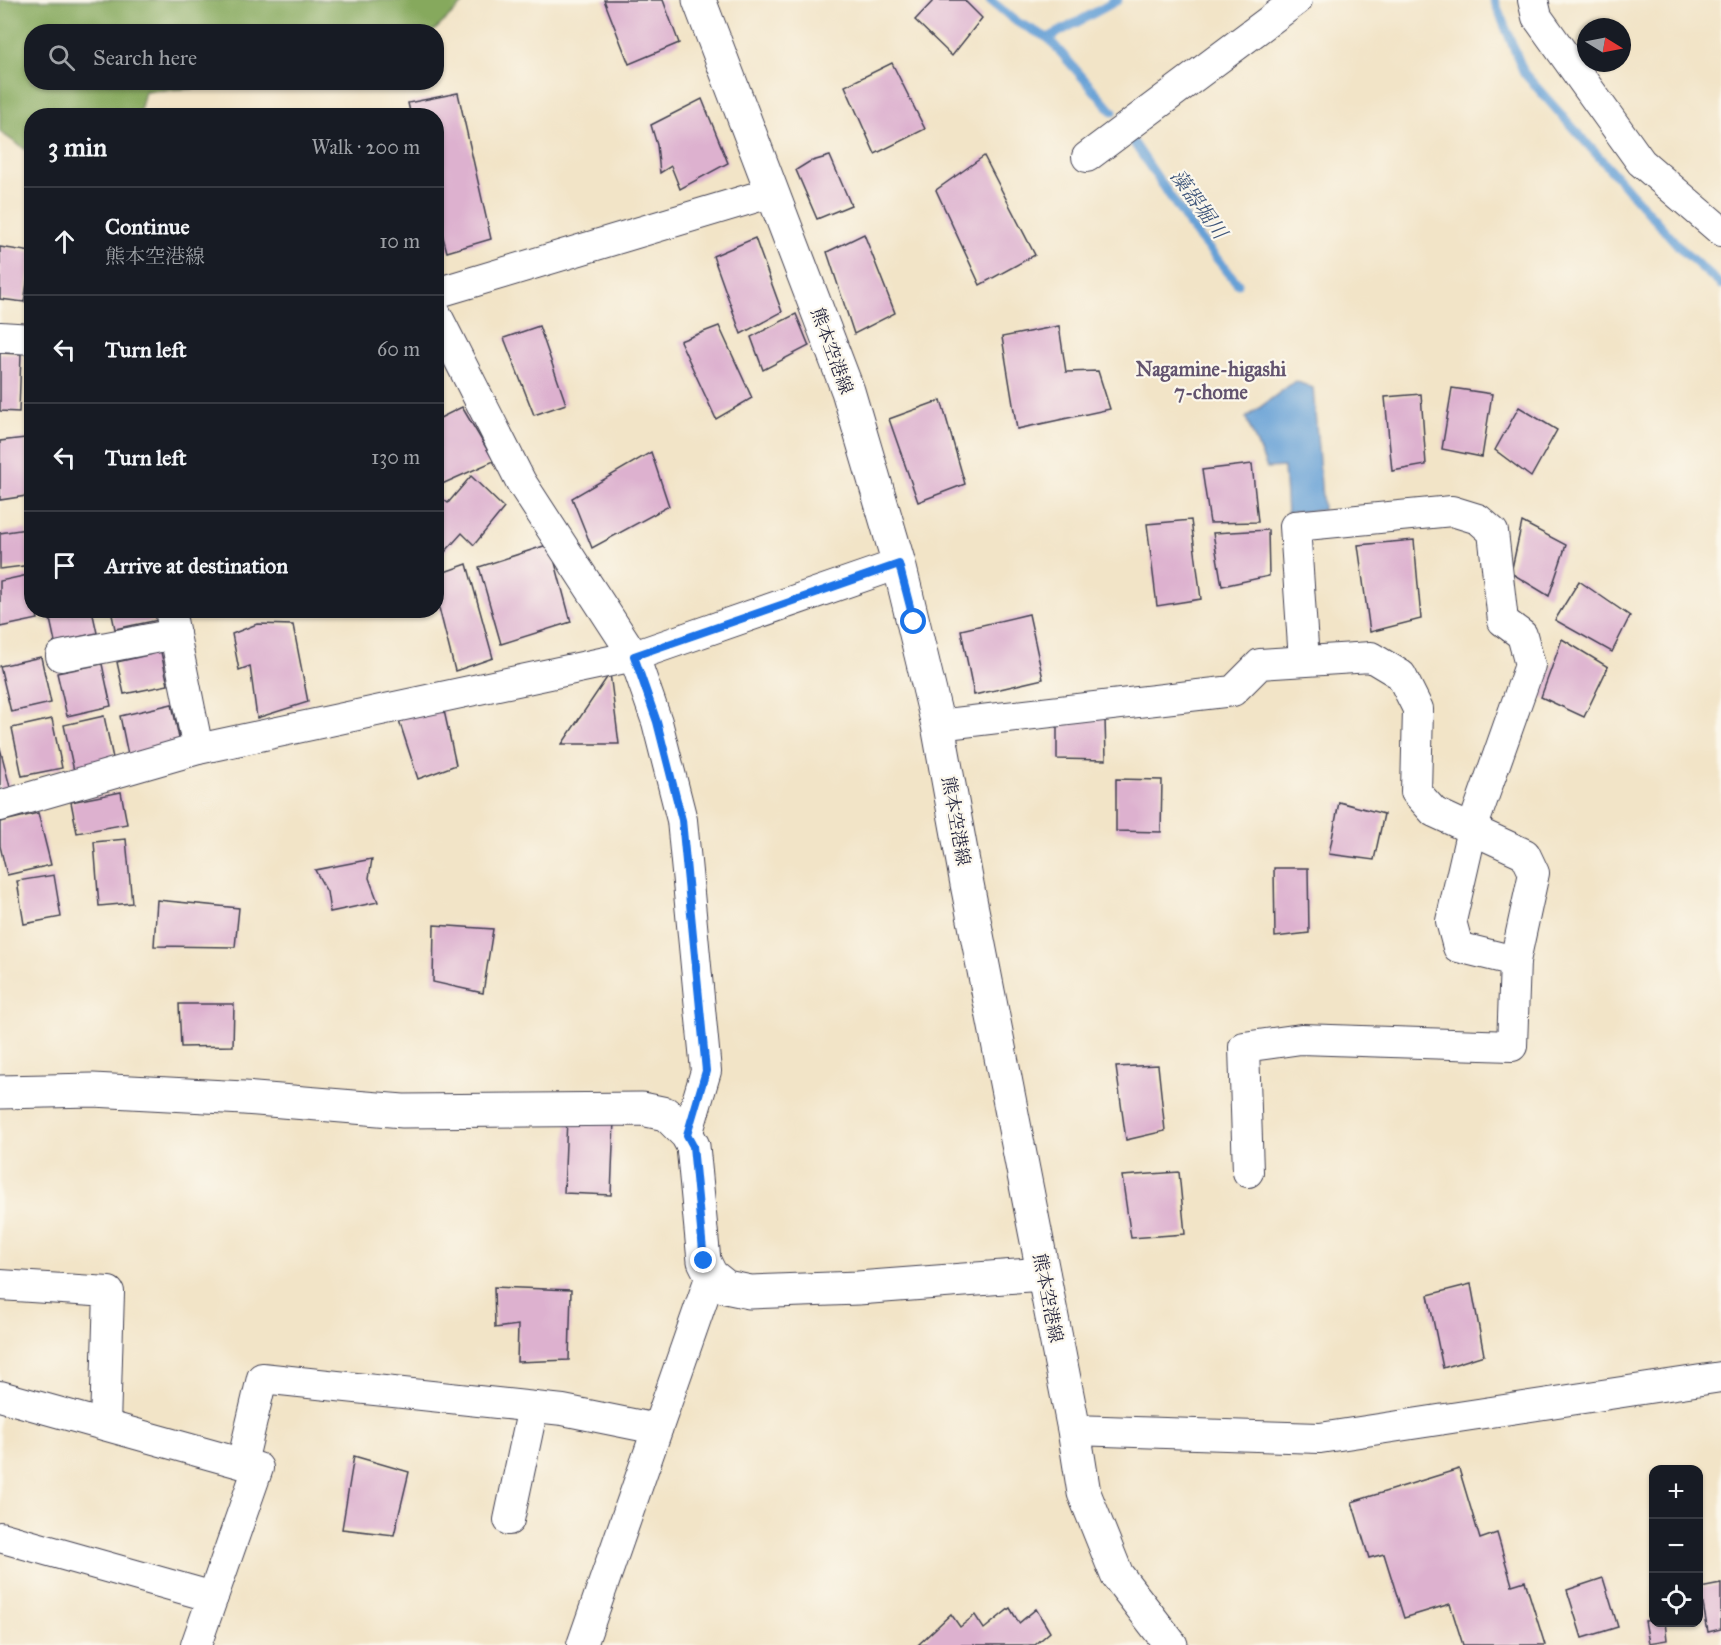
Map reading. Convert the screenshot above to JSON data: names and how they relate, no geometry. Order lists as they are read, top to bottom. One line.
{"streets":{"main road":["熊本空港線"]},"districts":["Nagamine-higashi 7-chome"],"water":["藻器堀川"],"north":"right","page":{"search":"Search here","heading":["3 min","Walk · 200 m"],"list":[["Continue","熊本空港線","10 m"],["Turn left","60 m"],["Turn left","130 m"],"Arrive at destination"],"map_buttons":["+","−"]}}
